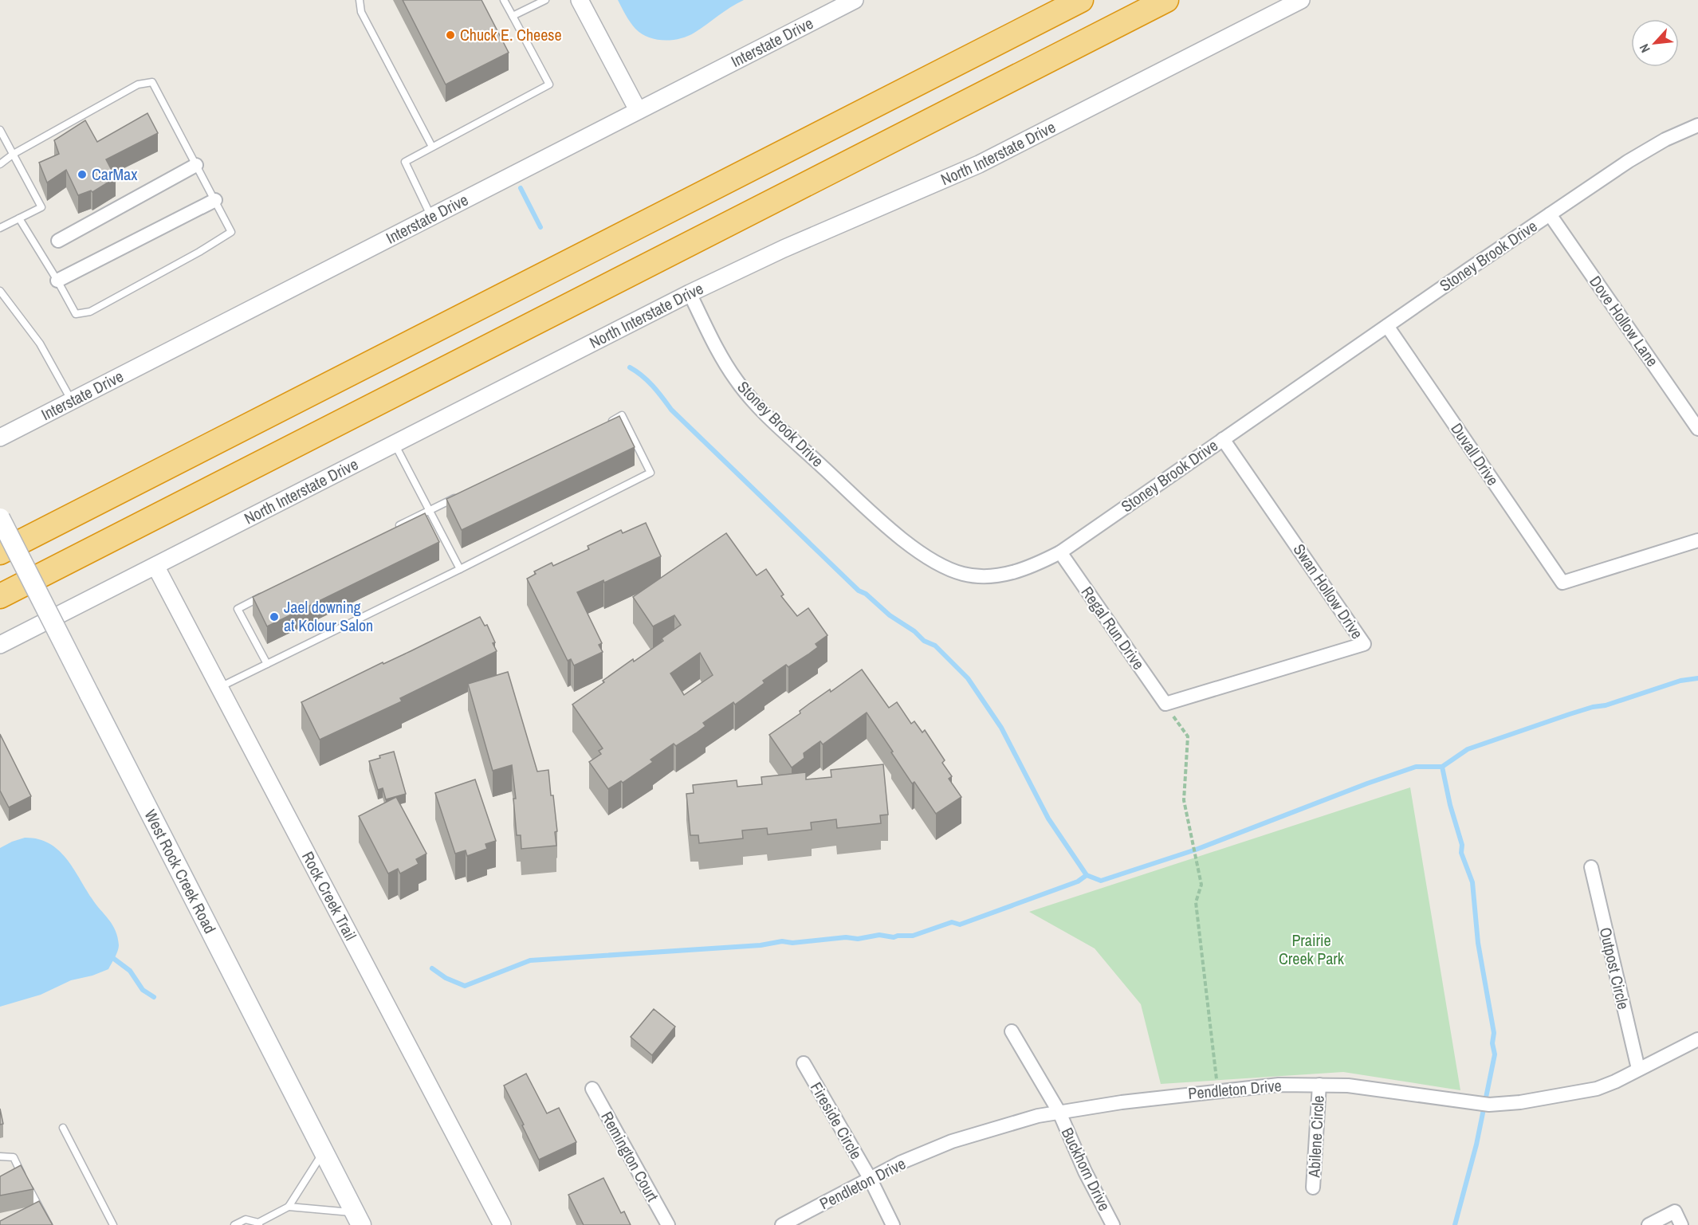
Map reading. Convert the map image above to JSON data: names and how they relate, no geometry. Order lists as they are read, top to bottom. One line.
{"streets":{"main road":["West Rock Creek Road"],"street":["Interstate Drive","North Interstate Drive","Stoney Brook Drive","Dove Hollow Lane","Duvall Drive","Swan Hollow Drive","Regal Run Drive","Rock Creek Trail","Outpost Circle","Pendleton Drive","Fireside Circle","Abilene Circle","Remington Court","Buckhorn Drive"]},"crossings":[["North Interstate Drive","Stoney Brook Drive"],["North Interstate Drive","Rock Creek Trail"],["Stoney Brook Drive","Dove Hollow Lane"],["Stoney Brook Drive","Duvall Drive"],["Stoney Brook Drive","Swan Hollow Drive"],["Stoney Brook Drive","Regal Run Drive"],["Swan Hollow Drive","Regal Run Drive"],["Outpost Circle","Pendleton Drive"],["Pendleton Drive","Fireside Circle"],["Pendleton Drive","Abilene Circle"],["Pendleton Drive","Buckhorn Drive"]],"parks":["Prairie Creek Park"],"places":["Chuck E. Cheese","CarMax","Jael downing at Kolour Salon"],"north":"bottom left"}
